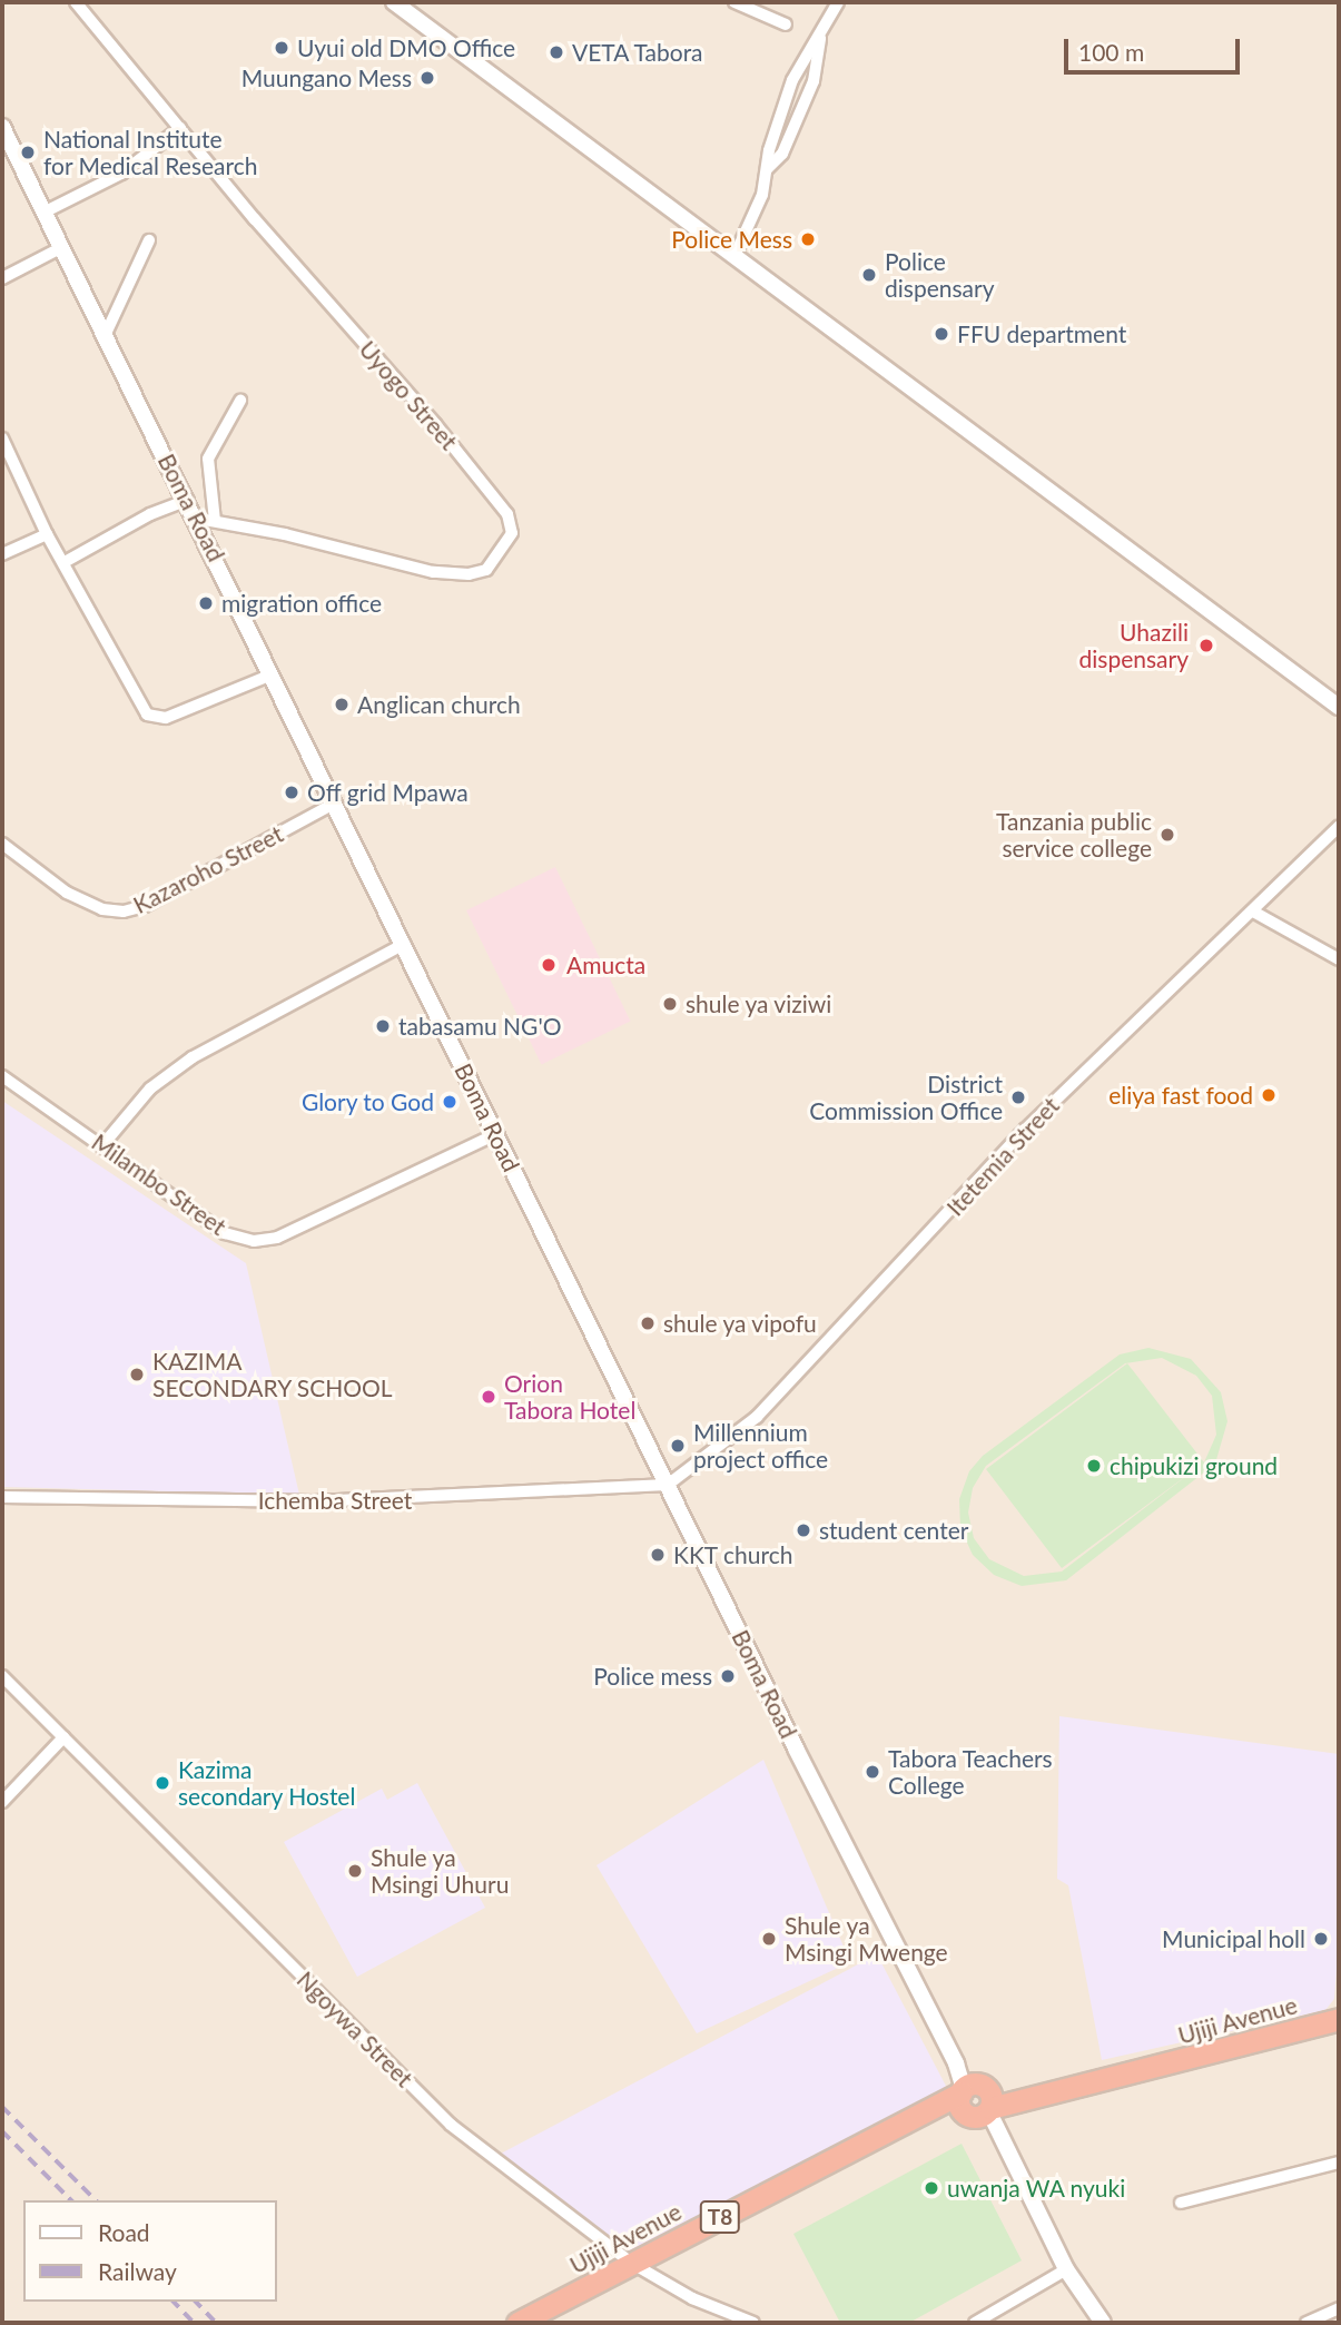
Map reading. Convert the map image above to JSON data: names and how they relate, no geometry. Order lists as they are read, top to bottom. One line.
{"streets":{"highway":["Ujiji Avenue","T8"],"main road":["Boma Road"],"street":["Uyogo Street","Kazaroho Street","Itetemia Street","Milambo Street","Ichemba Street","Ngoywa Street"]},"crossings":[["Uyogo Street","Boma Road"],["Boma Road","Kazaroho Street"],["Boma Road","Itetemia Street"],["Boma Road","Milambo Street"],["Boma Road","Ichemba Street"],["Boma Road","Ujiji Avenue"],["Itetemia Street","Ichemba Street"],["Ujiji Avenue","Ngoywa Street"]],"places":["Uyui old DMO Office","VETA Tabora","Muungano Mess","National Institute for Medical Research","Police Mess","Police dispensary","FFU department","migration office","Uhazili dispensary","Anglican church","Off grid Mpawa","Tanzania public service college","Amucta","shule ya viziwi","tabasamu NG'O","eliya fast food","District Commission Office","Glory to God","shule ya vipofu","KAZIMA SECONDARY SCHOOL","Orion Tabora Hotel","Millennium project office","chipukizi ground","student center","KKT church","Police mess","Tabora Teachers College","Kazima secondary Hostel","Shule ya Msingi Uhuru","Shule ya Msingi Mwenge","Municipal holl","uwanja WA nyuki"],"legend":["Road","Railway"],"scale_bar":"100 m"}
